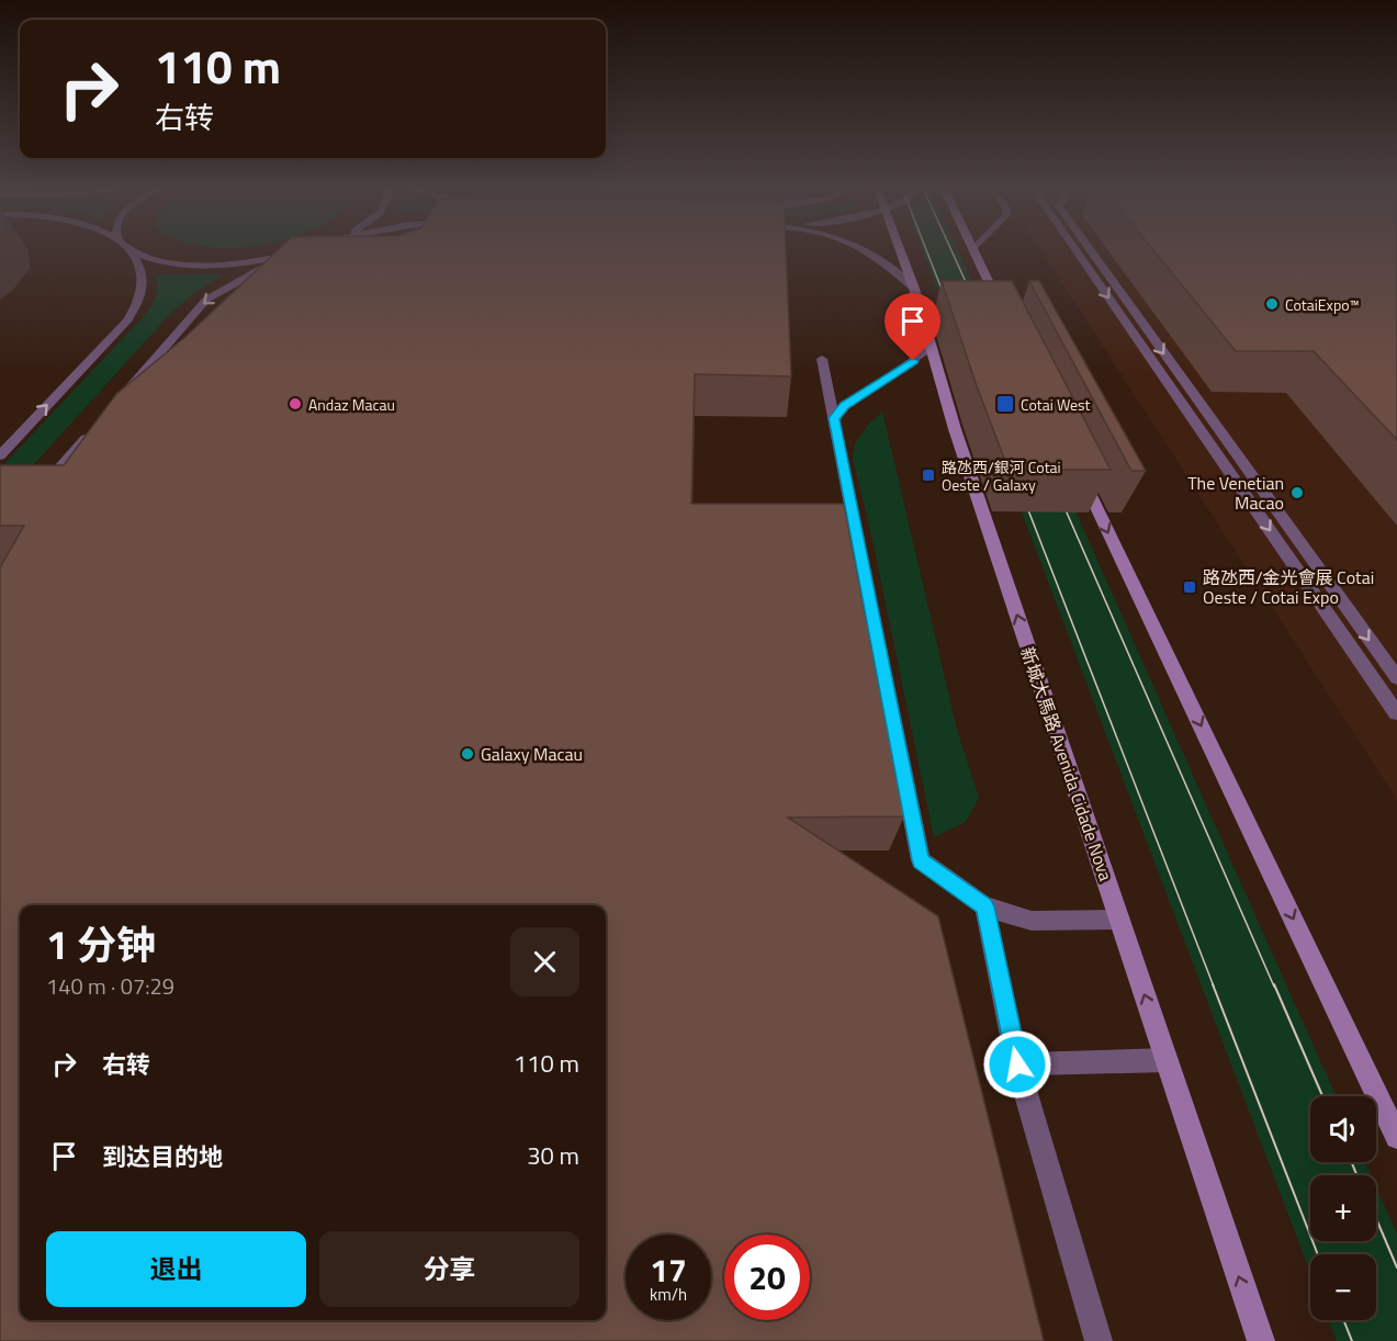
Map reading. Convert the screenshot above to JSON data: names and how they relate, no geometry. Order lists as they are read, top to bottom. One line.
{"streets":{"main road":["新城大馬路 Avenida Cidade Nova"]},"places":{"other":["CotaiExpo™","Andaz Macau","The Venetian Macao","Galaxy Macau"],"transit":["Cotai West","路氹西/銀河 Cotai Oeste / Galaxy","路氹西/金光會展 Cotai Oeste / Cotai Expo"]},"page":{"turn":["110 m","右转"],"heading":["1 分钟","140 m · 07:29"],"list":[{"name":"右转","value":"110 m"},{"name":"到达目的地","value":"30 m"}],"map_buttons":["+","−"],"buttons":["退出","分享"],"speed":"17 km/h","limit":"20"}}
